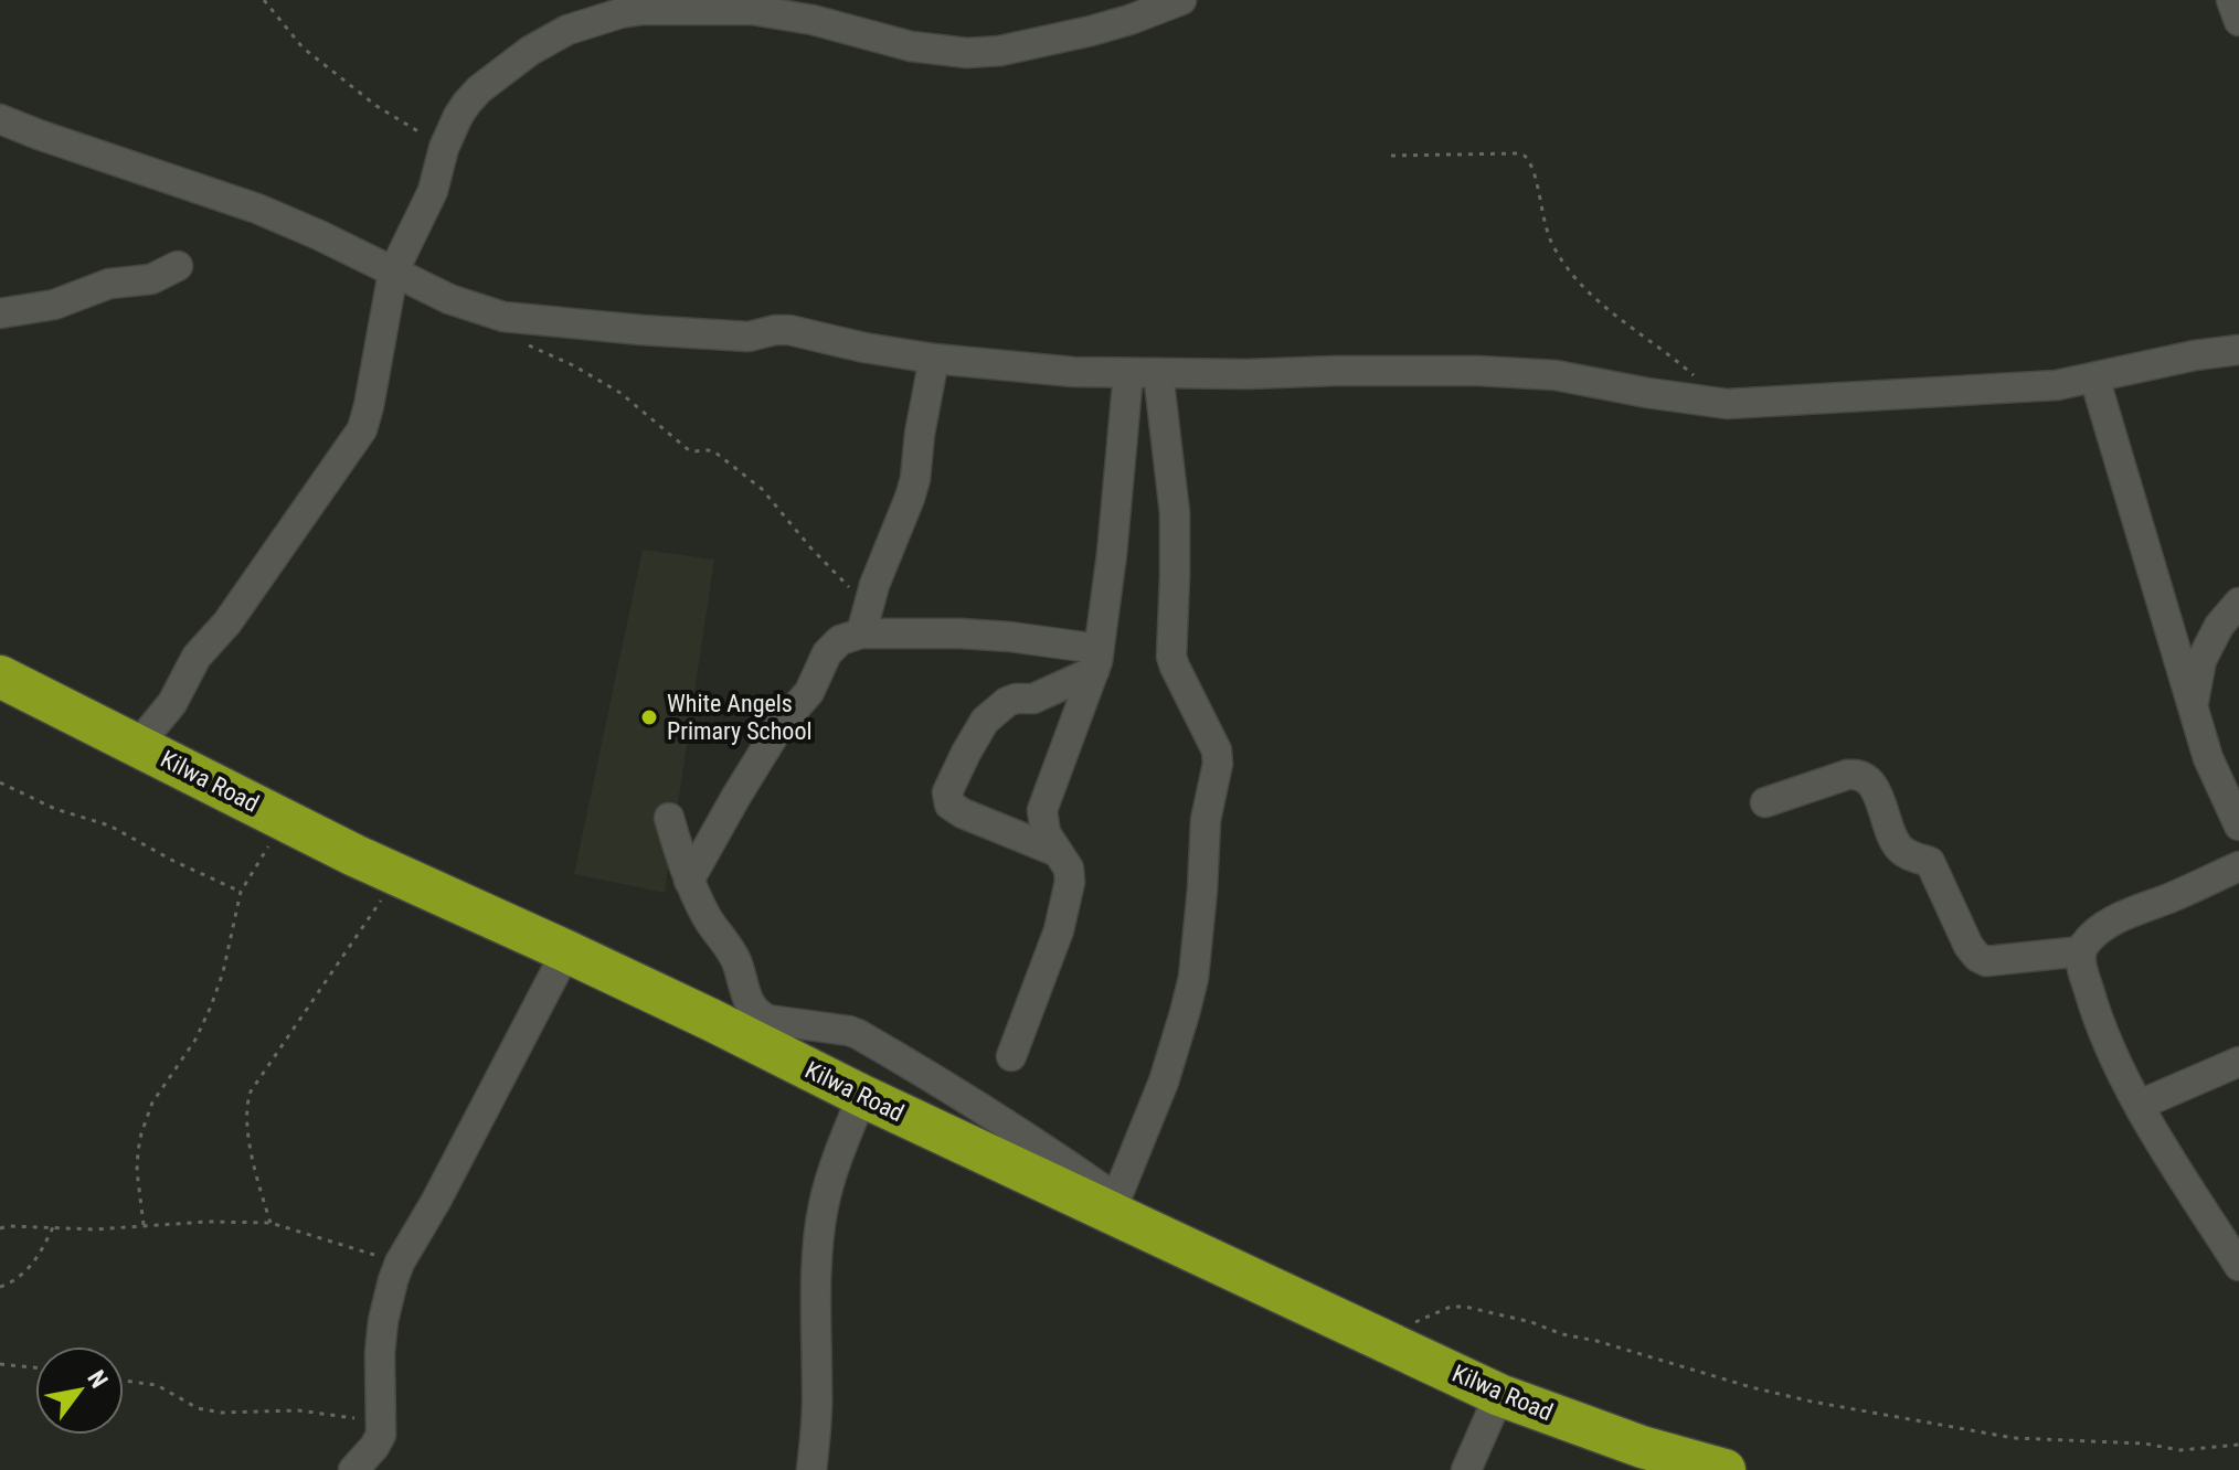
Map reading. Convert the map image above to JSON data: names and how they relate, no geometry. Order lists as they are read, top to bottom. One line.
{"streets":{"highway":["Kilwa Road"]},"places":["White Angels Primary School"],"north":"top right"}
